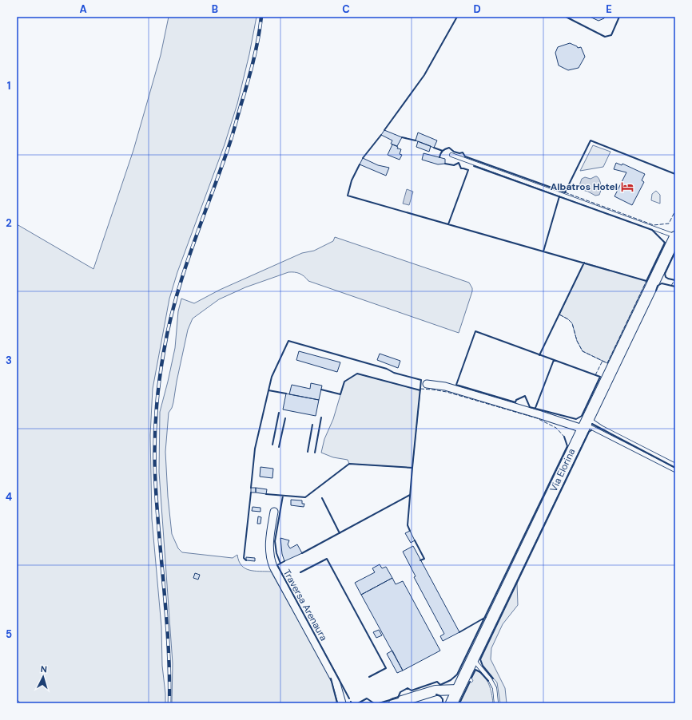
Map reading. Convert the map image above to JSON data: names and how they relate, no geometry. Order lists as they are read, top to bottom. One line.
{"streets":{"main road":["Via Elorina"],"street":["Traversa Arenaura"]},"places":{"hotel":["Albatros Hotel"]},"north":"top","grid":{"columns":["A","B","C","D","E"],"rows":["1","2","3","4","5"]}}
